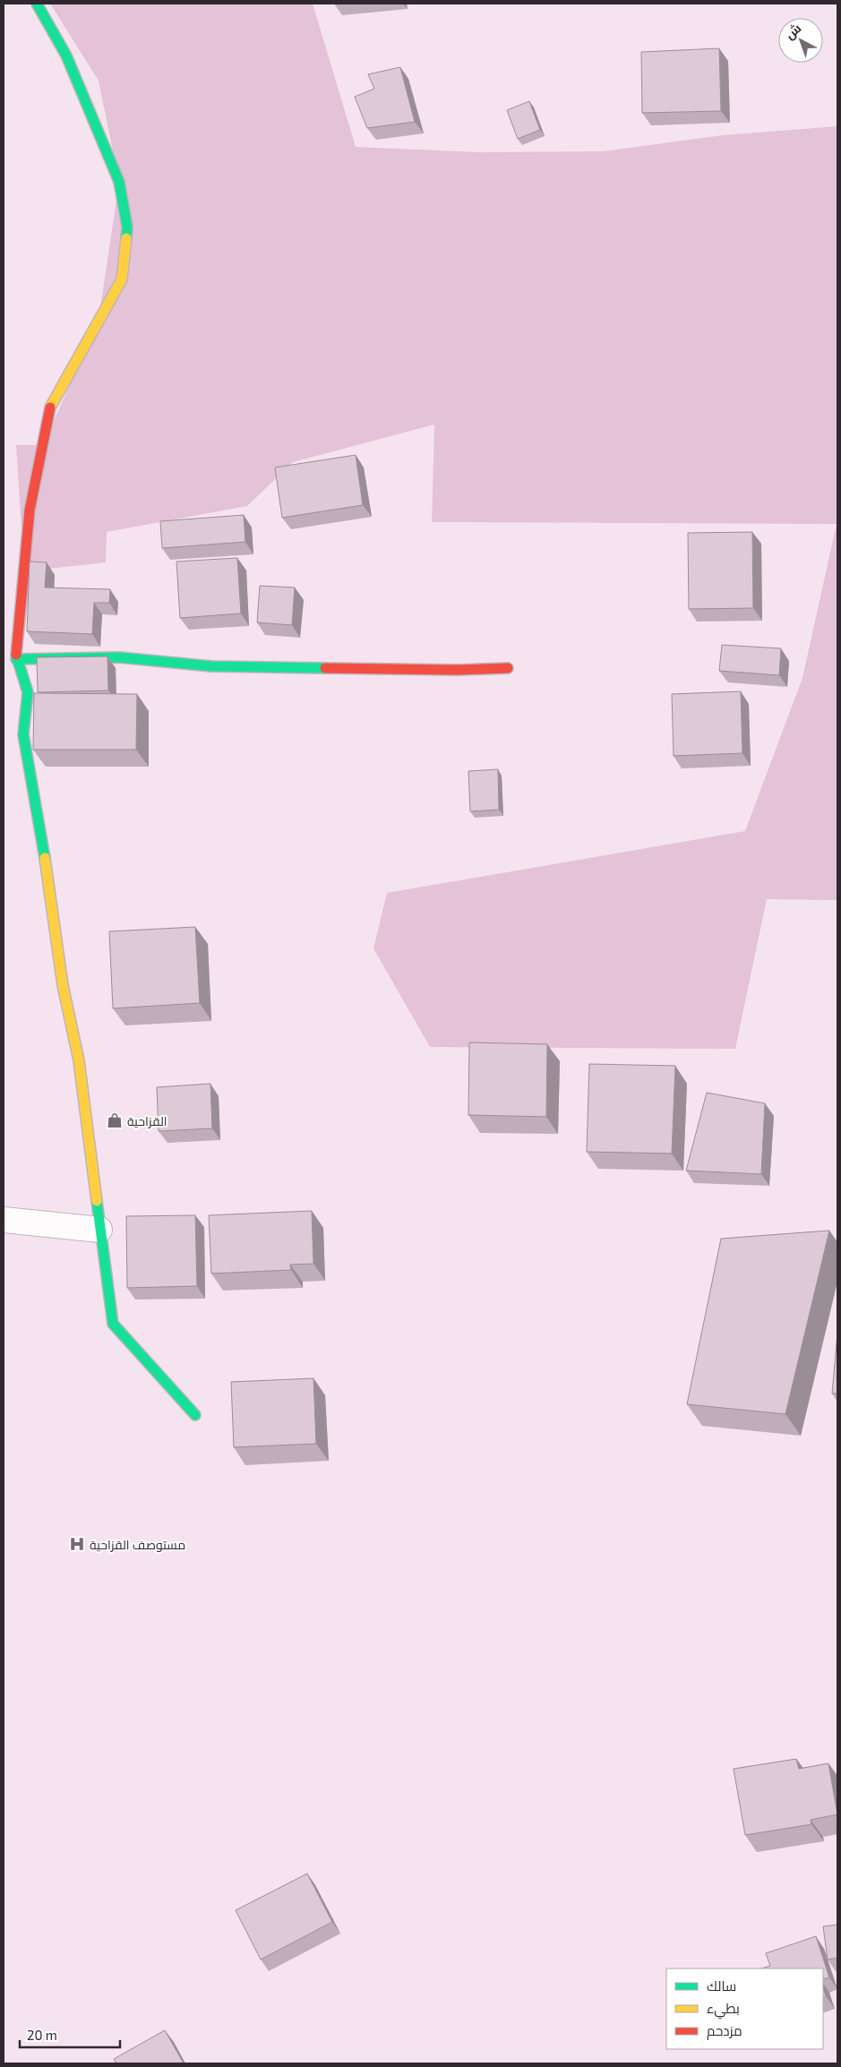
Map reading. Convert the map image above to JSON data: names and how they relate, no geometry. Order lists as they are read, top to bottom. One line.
{"places":{"shop":["القزاحية"],"hospital":["مستوصف القزاحية"]},"legend":["سالك","بطيء","مزدحم"],"scale_bar":"20 m","north":"top left"}
